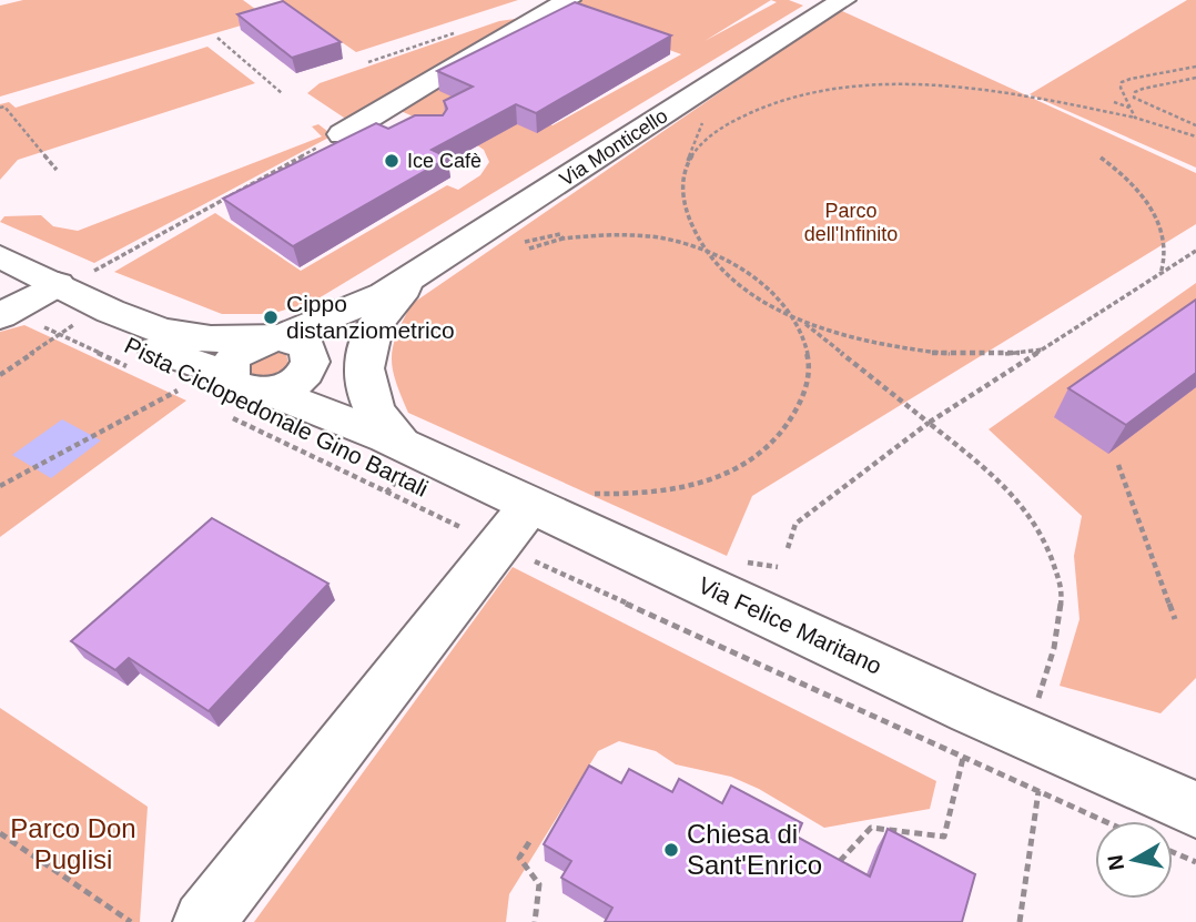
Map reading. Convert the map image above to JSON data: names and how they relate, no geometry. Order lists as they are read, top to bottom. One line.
{"streets":{"street":["Via Monticello","Via Felice Maritano"],"path":["Pista Ciclopedonale Gino Bartali"]},"crossings":[["Via Monticello","Via Felice Maritano"]],"parks":["Parco dell'Infinito","Parco Don Puglisi"],"places":["Ice Cafè","Cippo distanziometrico","Chiesa di Sant'Enrico"],"north":"left"}
